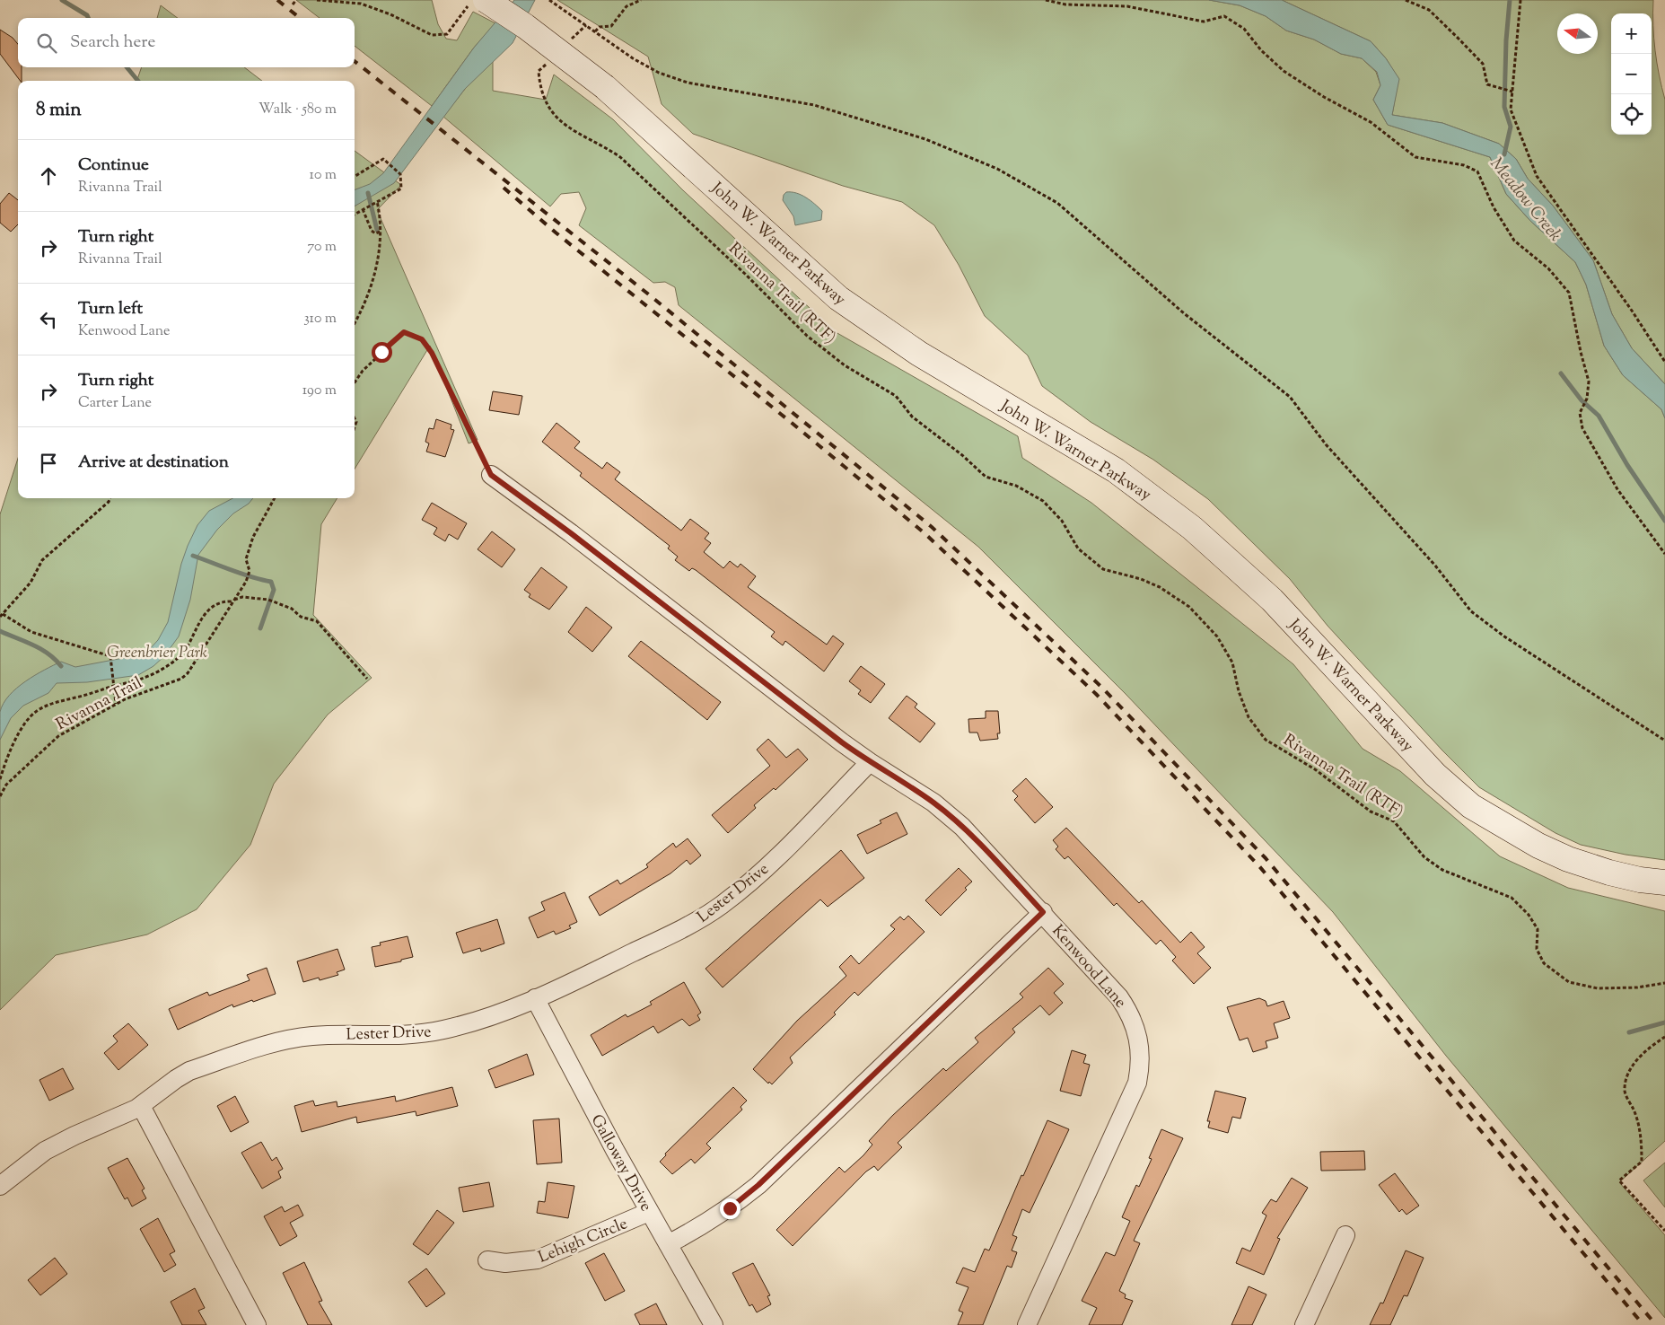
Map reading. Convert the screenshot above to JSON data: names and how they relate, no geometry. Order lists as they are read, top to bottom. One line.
{"streets":{"main road":["John W. Warner Parkway"],"street":["Lester Drive","Kenwood Lane","Galloway Drive","Lehigh Circle"],"path":["Rivanna Trail (RTF)","Rivanna Trail"]},"crossings":[["Lester Drive","Kenwood Lane"],["Lester Drive","Galloway Drive"],["Galloway Drive","Lehigh Circle"]],"water":["Meadow Creek"],"parks":["Greenbrier Park"],"north":"left","page":{"map_buttons":["+","−"],"search":"Search here","heading":["8 min","Walk · 580 m"],"list":[["Continue","Rivanna Trail","10 m"],["Turn right","Rivanna Trail","70 m"],["Turn left","Kenwood Lane","310 m"],["Turn right","Carter Lane","190 m"],"Arrive at destination"]}}
